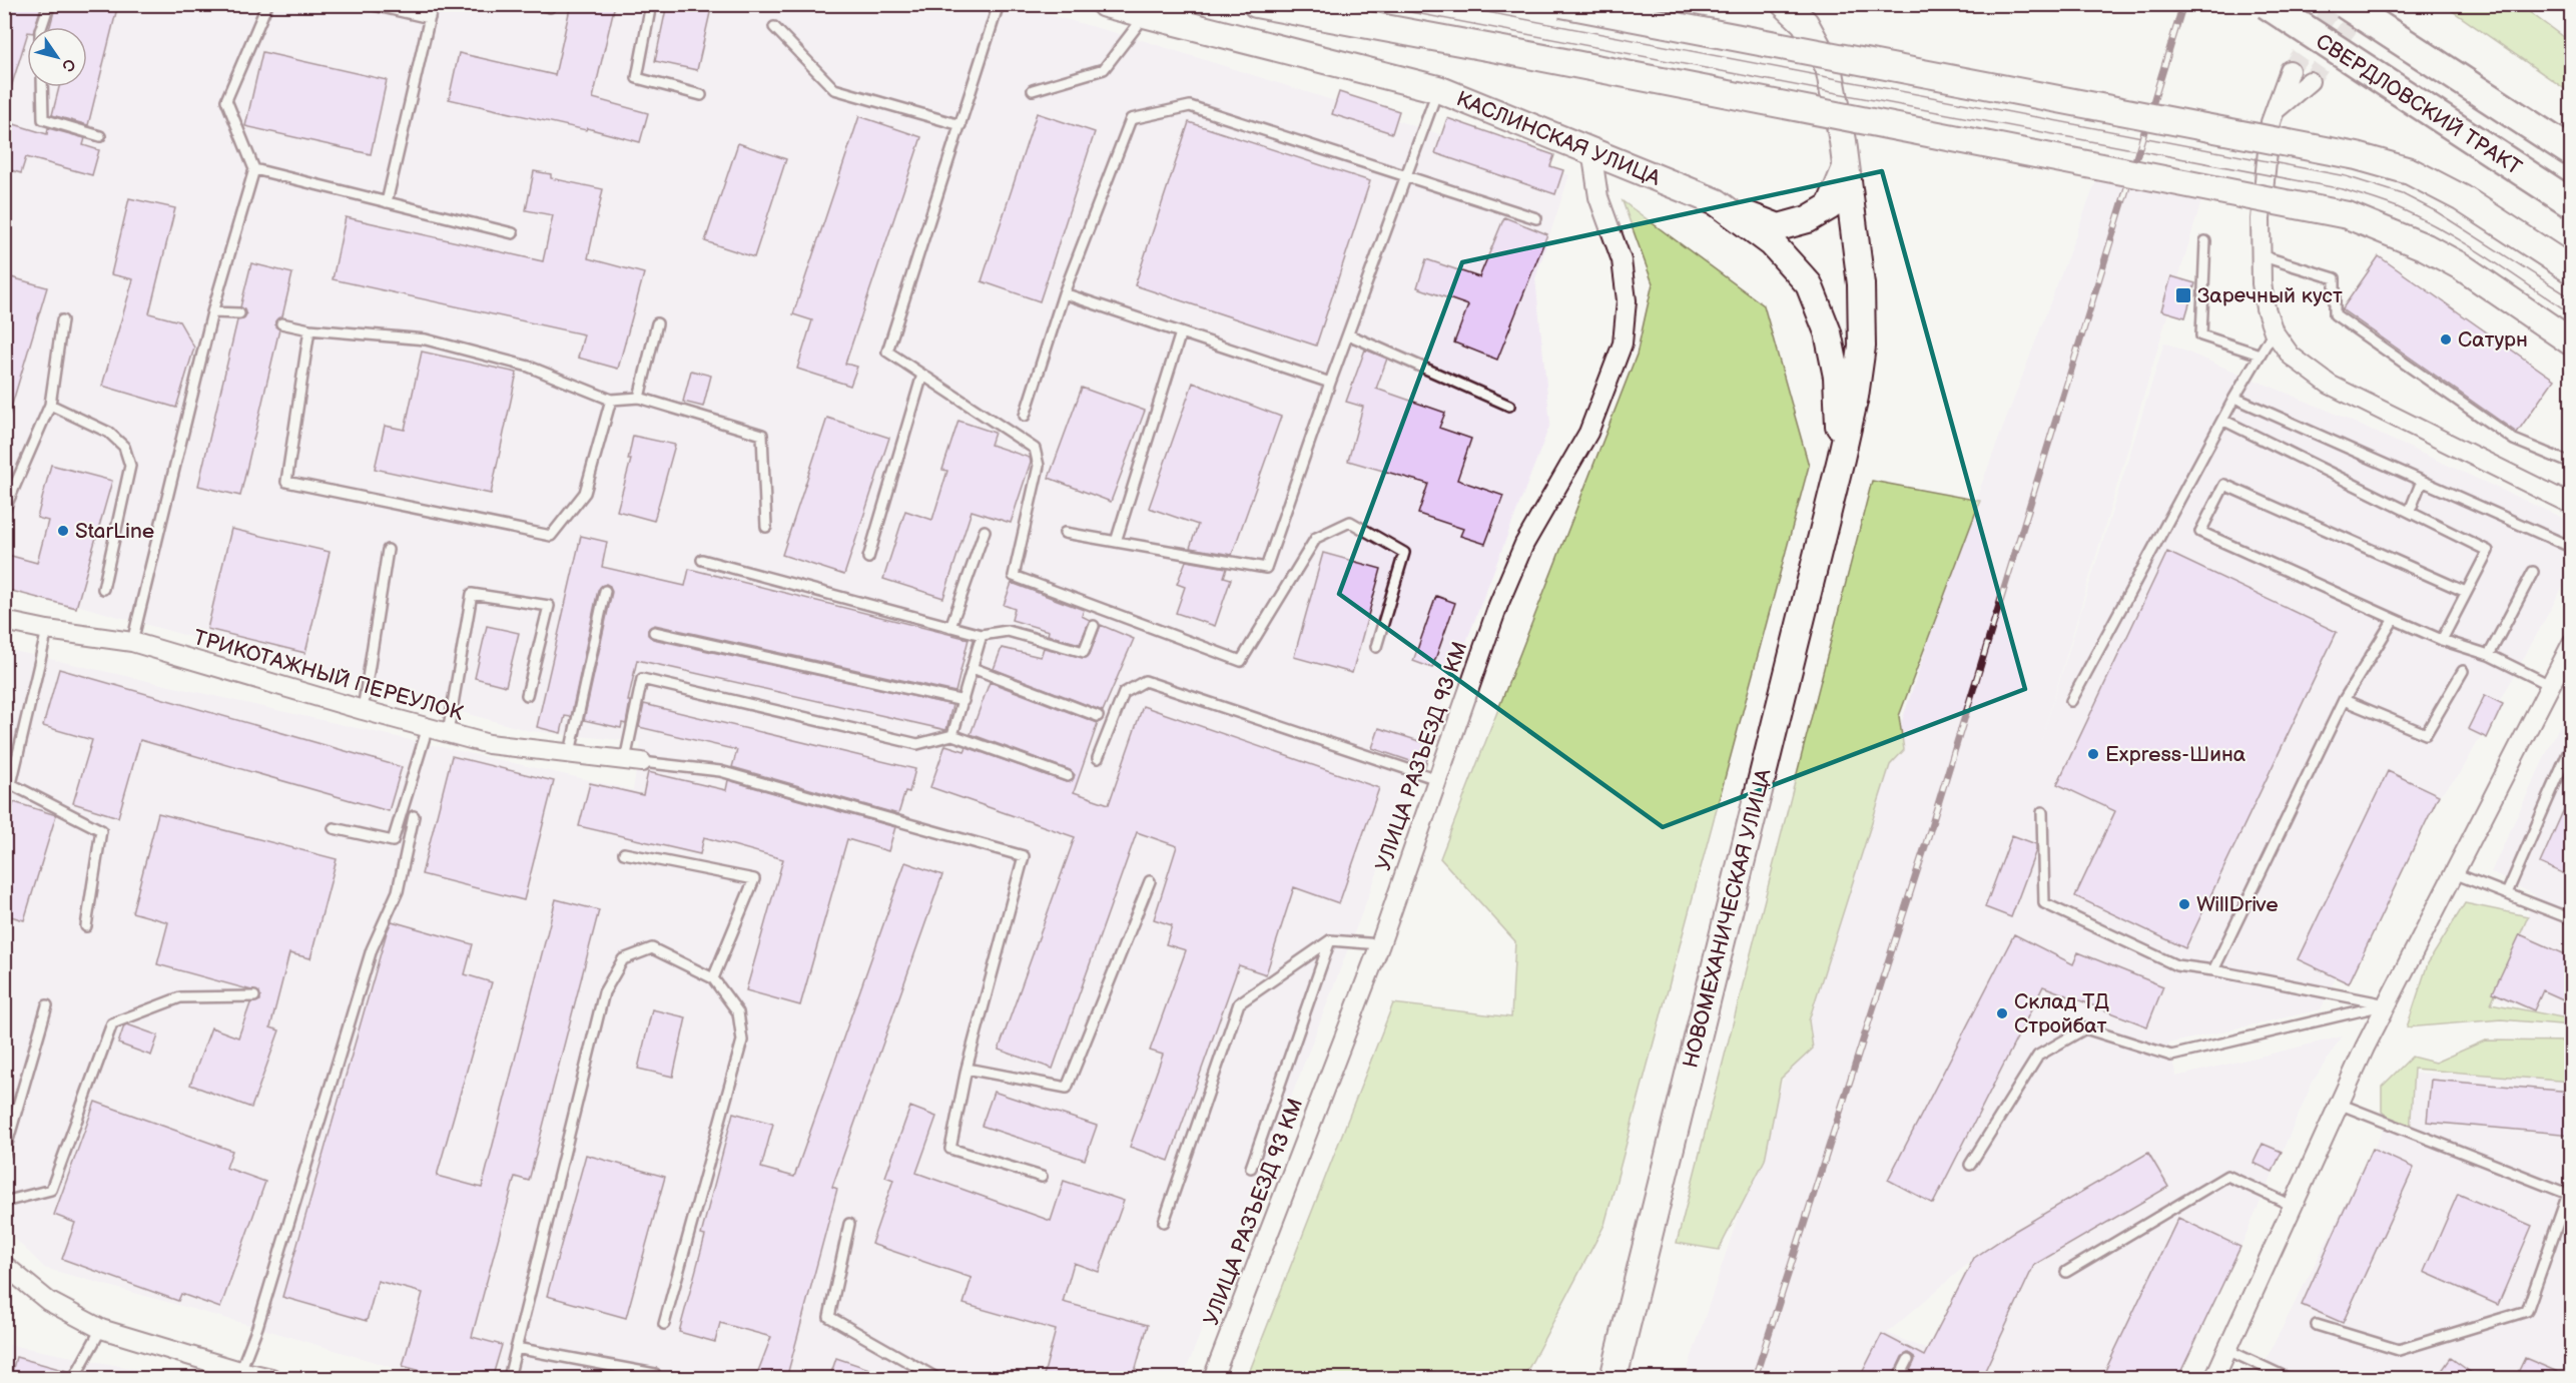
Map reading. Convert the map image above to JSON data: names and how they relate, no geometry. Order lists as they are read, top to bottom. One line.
{"streets":{"main road":["СВЕРДЛОВСКИЙ ТРАКТ","КАСЛИНСКАЯ УЛИЦА","НОВОМЕХАНИЧЕСКАЯ УЛИЦА"],"street":["ТРИКОТАЖНЫЙ ПЕРЕУЛОК","УЛИЦА РАЗЪЕЗД 93 КМ"]},"crossings":[["КАСЛИНСКАЯ УЛИЦА","УЛИЦА РАЗЪЕЗД 93 КМ"],["КАСЛИНСКАЯ УЛИЦА","НОВОМЕХАНИЧЕСКАЯ УЛИЦА"]],"places":{"transit":["Заречный куст"],"other":["Сатурн","StarLine","Express-Шина","WillDrive","Склад ТД Стройбат"]},"north":"bottom right"}
